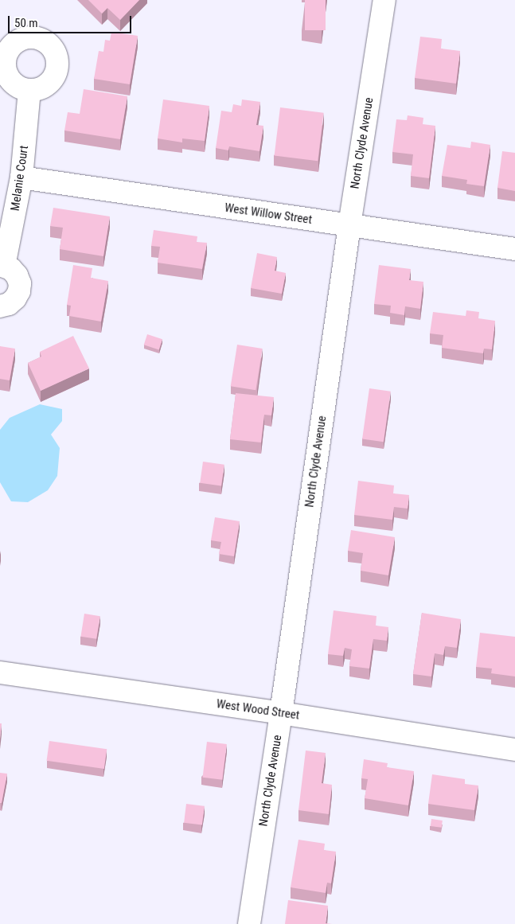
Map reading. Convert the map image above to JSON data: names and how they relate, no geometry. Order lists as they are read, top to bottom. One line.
{"streets":{"street":["North Clyde Avenue","Melanie Court","West Willow Street","West Wood Street"]},"crossings":[["North Clyde Avenue","West Willow Street"],["North Clyde Avenue","West Wood Street"],["Melanie Court","West Willow Street"]],"scale_bar":"50 m"}
